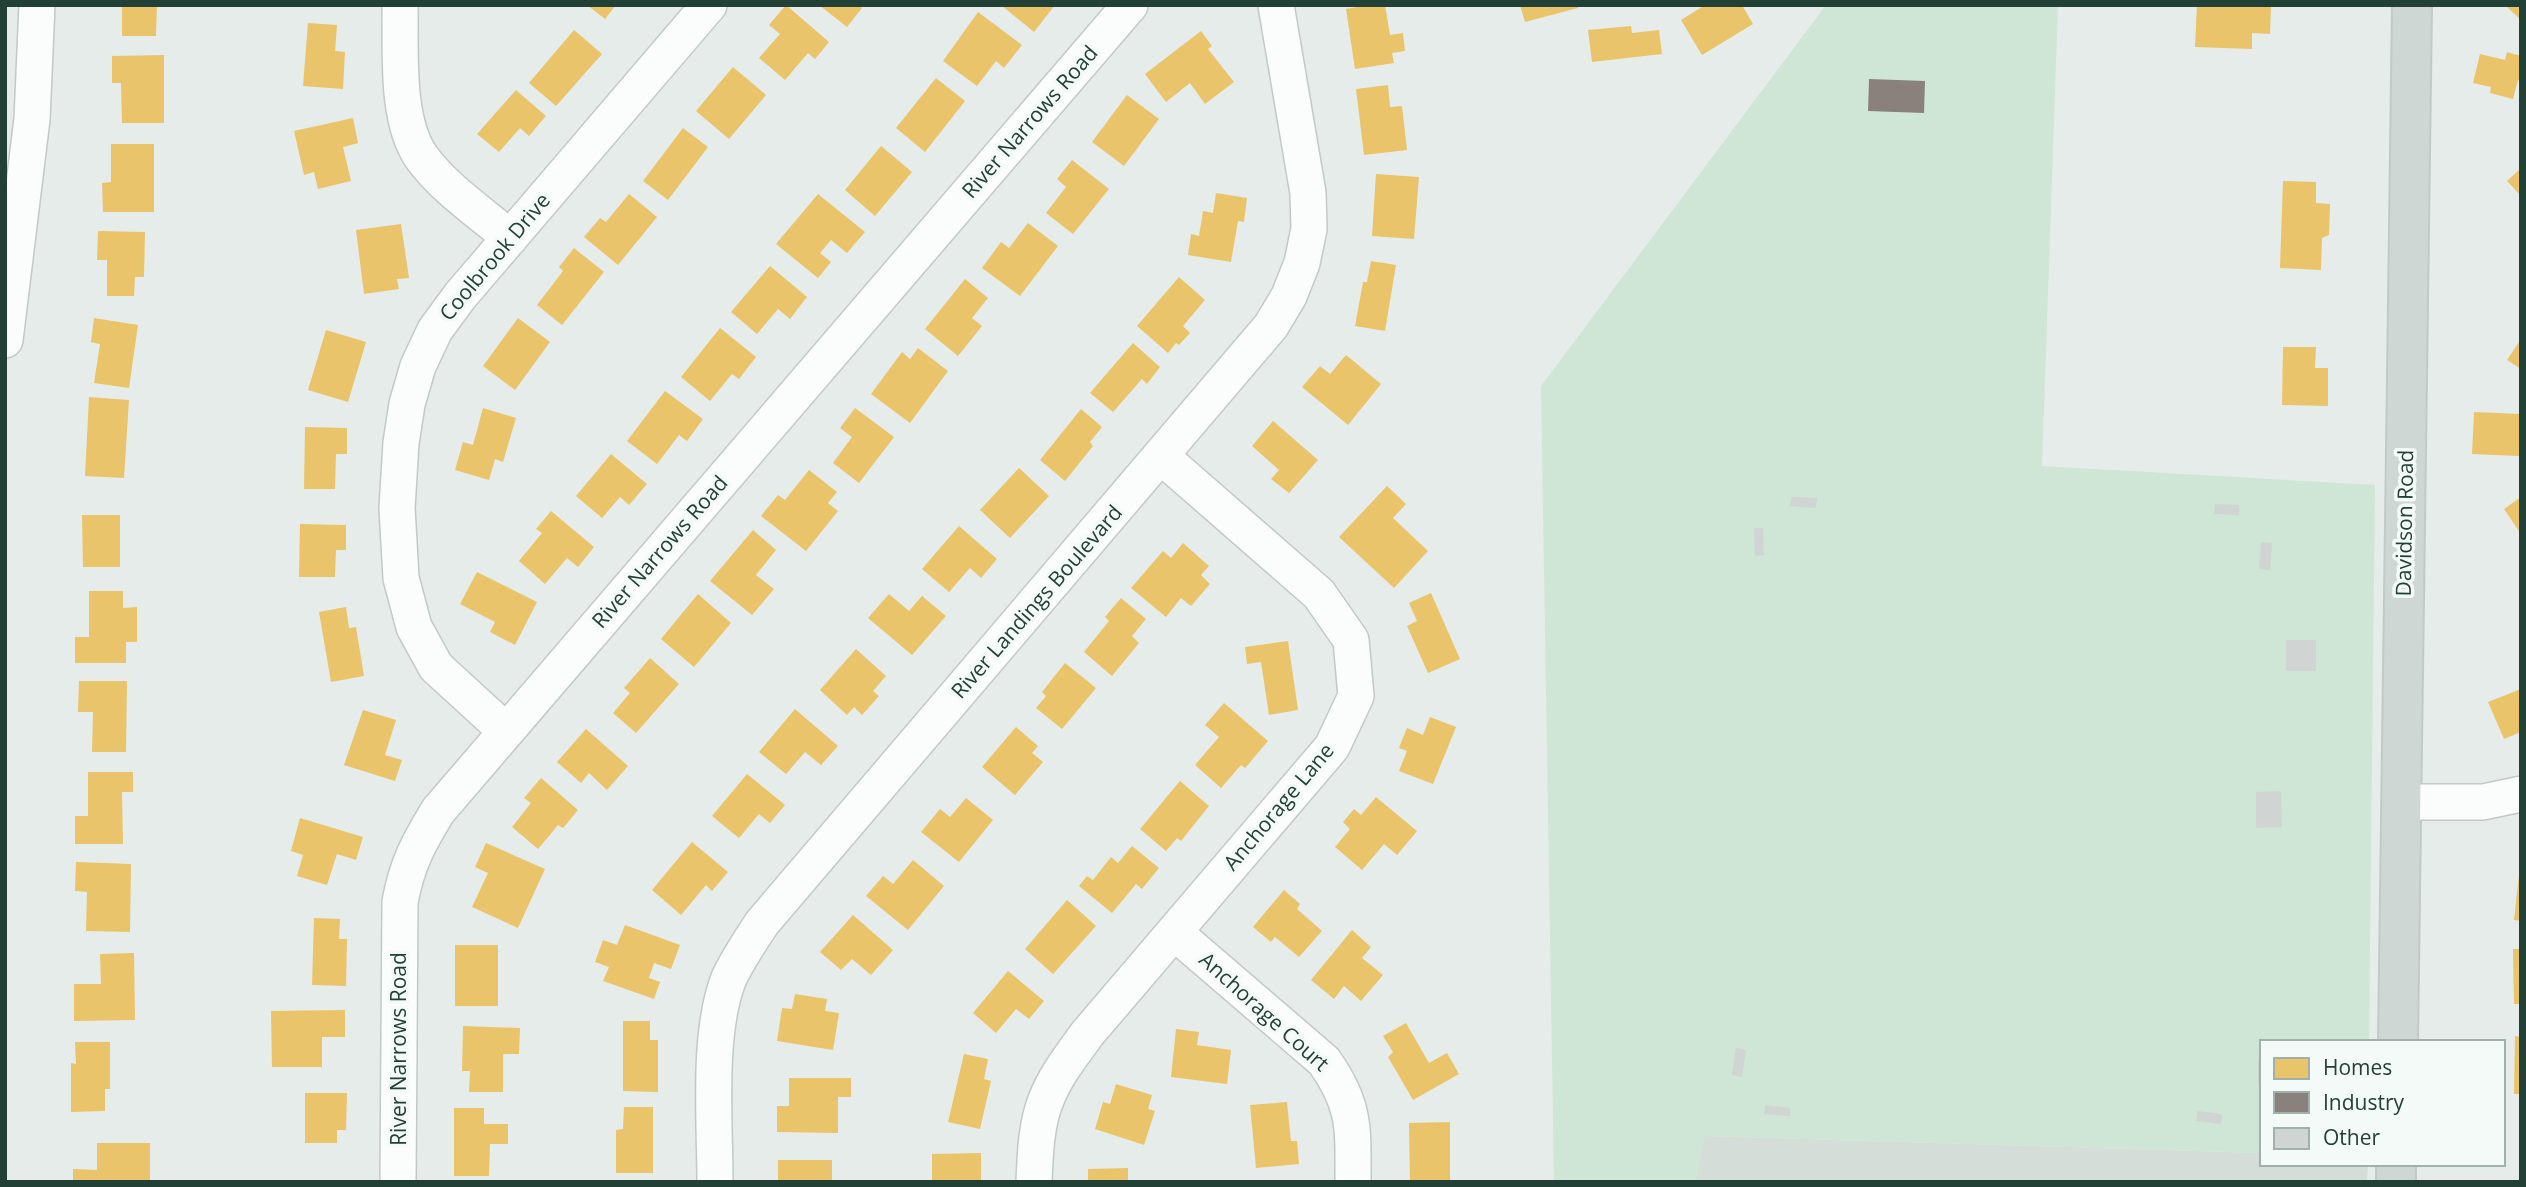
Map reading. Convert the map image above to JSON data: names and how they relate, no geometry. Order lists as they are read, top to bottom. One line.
{"streets":{"main road":["Davidson Road"],"street":["River Narrows Road","Coolbrook Drive","River Landings Boulevard","Anchorage Lane","Anchorage Court"]},"crossings":[["River Narrows Road","Coolbrook Drive"],["River Landings Boulevard","Anchorage Lane"],["Anchorage Lane","Anchorage Court"]],"legend":["Homes","Industry","Other"]}
